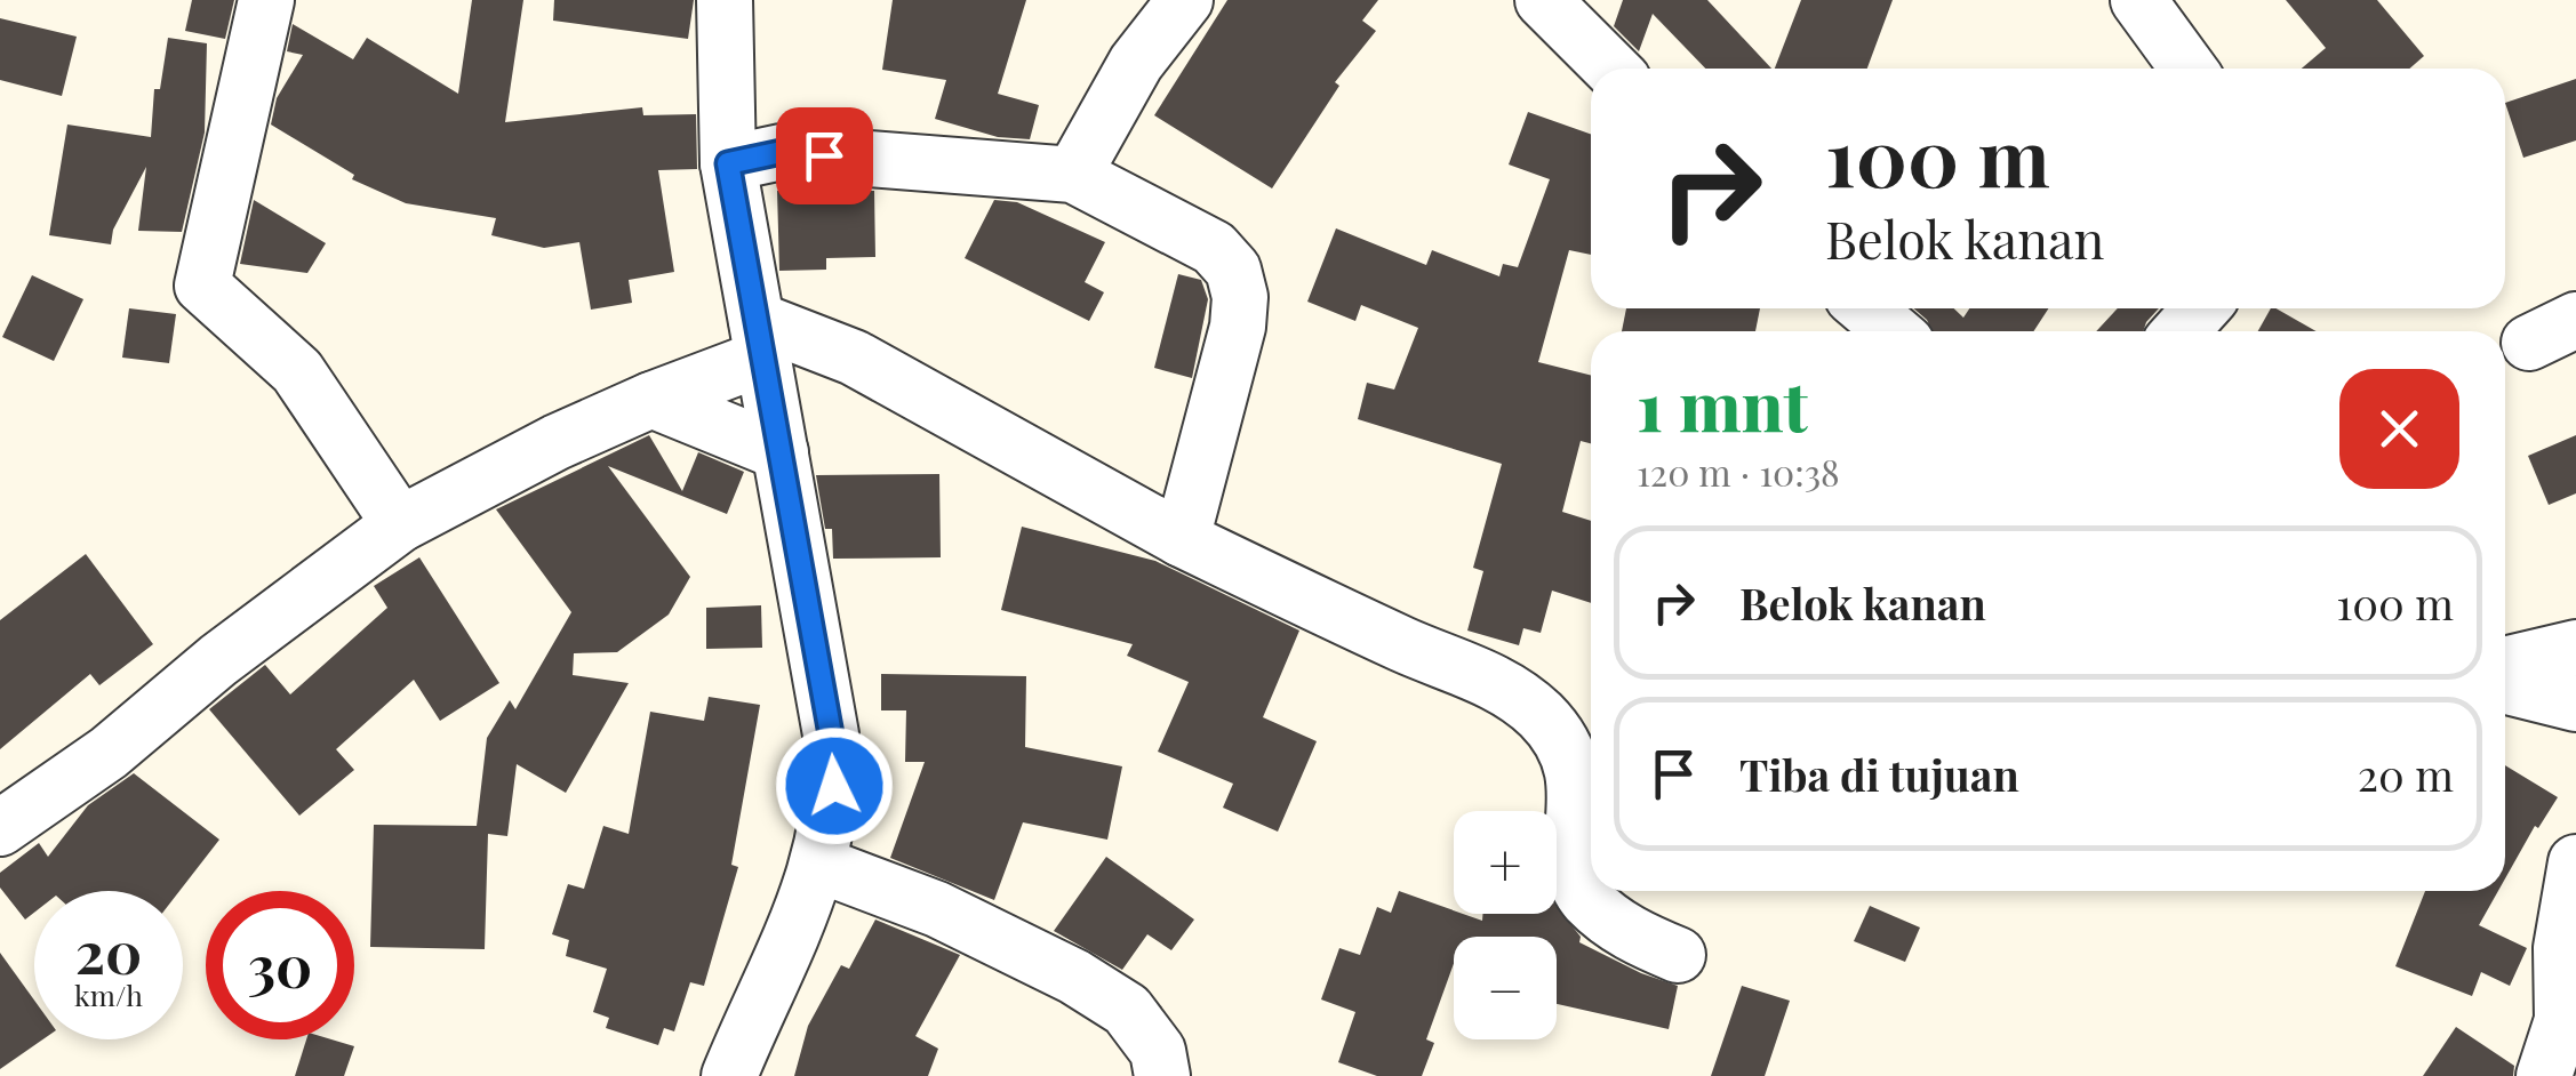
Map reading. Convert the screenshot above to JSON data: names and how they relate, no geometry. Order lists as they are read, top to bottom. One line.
{"page":{"turn":["100 m","Belok kanan"],"heading":["1 mnt","120 m · 10:38"],"list":[{"name":"Belok kanan","value":"100 m"},{"name":"Tiba di tujuan","value":"20 m"}],"map_buttons":["+","−"],"speed":"20 km/h","limit":"30"}}
